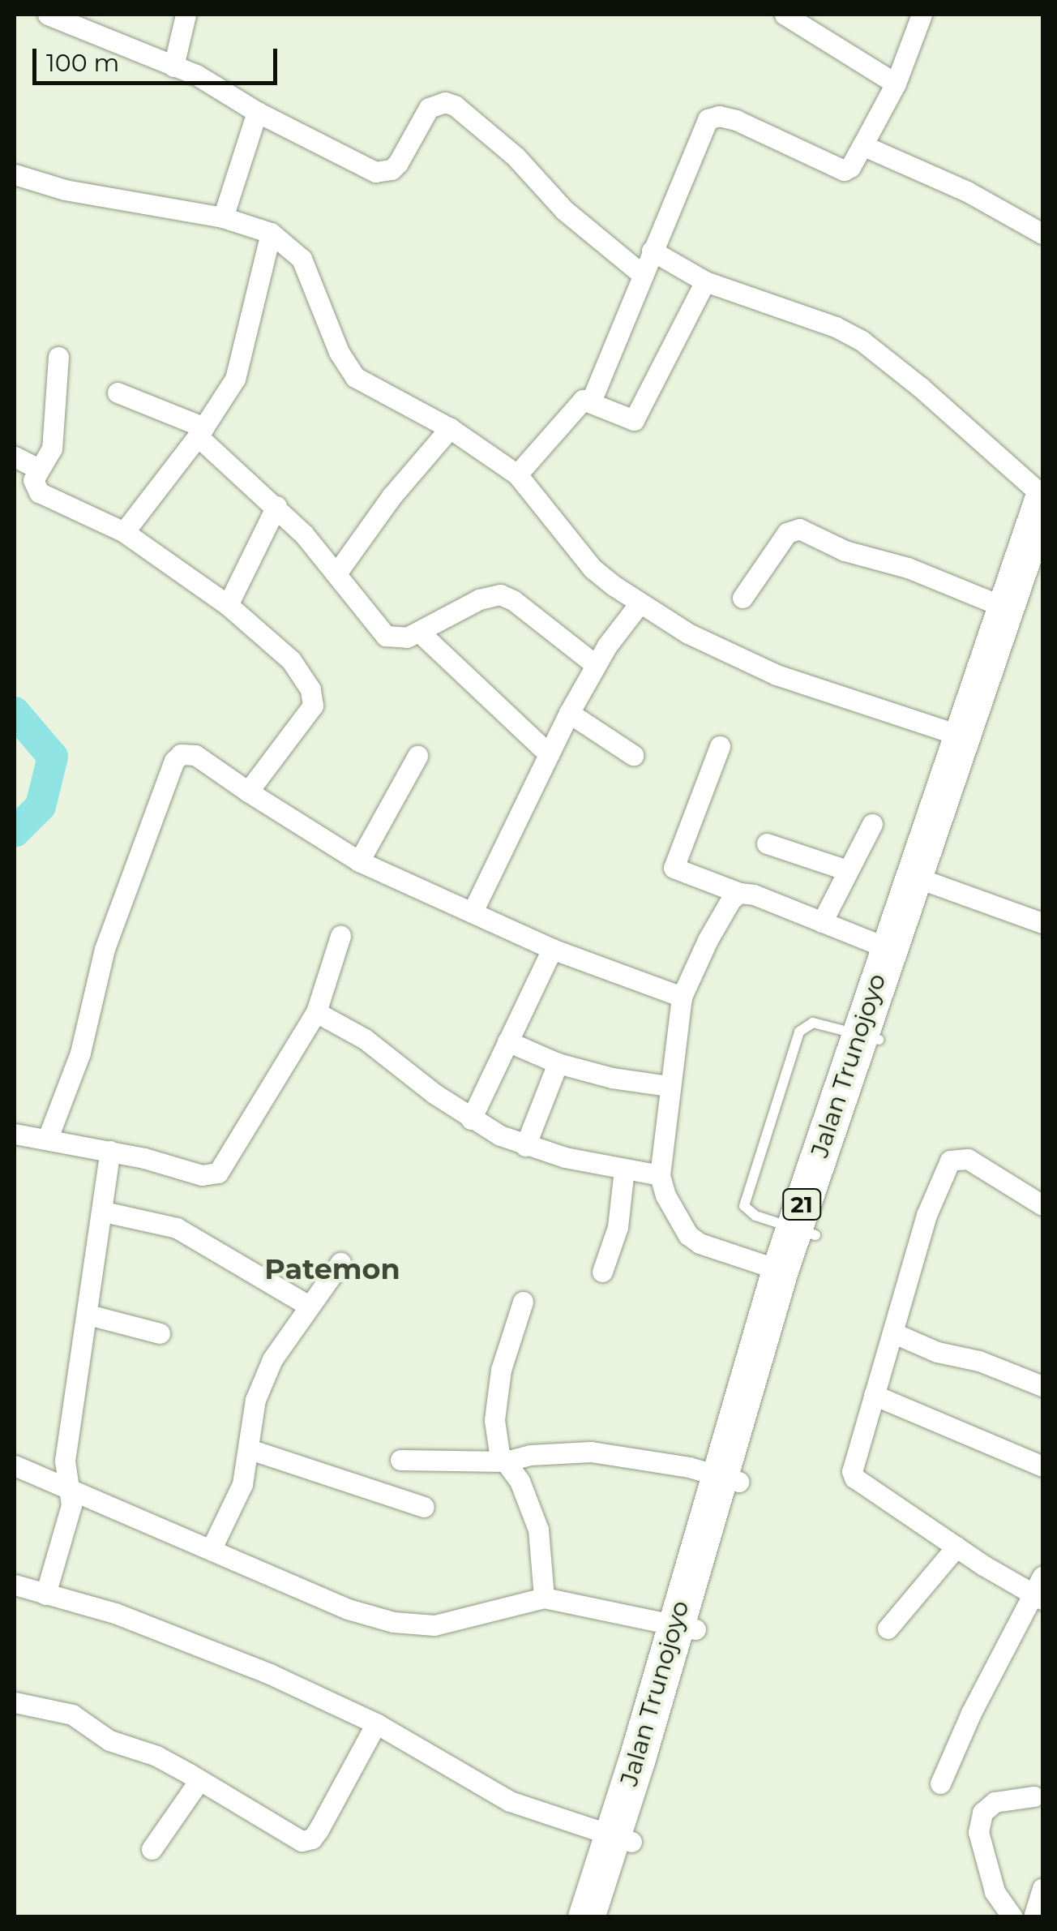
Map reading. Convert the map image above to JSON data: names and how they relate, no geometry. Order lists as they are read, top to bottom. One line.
{"streets":{"highway":["Jalan Trunojoyo","21"]},"districts":["Patemon"],"scale_bar":"100 m"}
